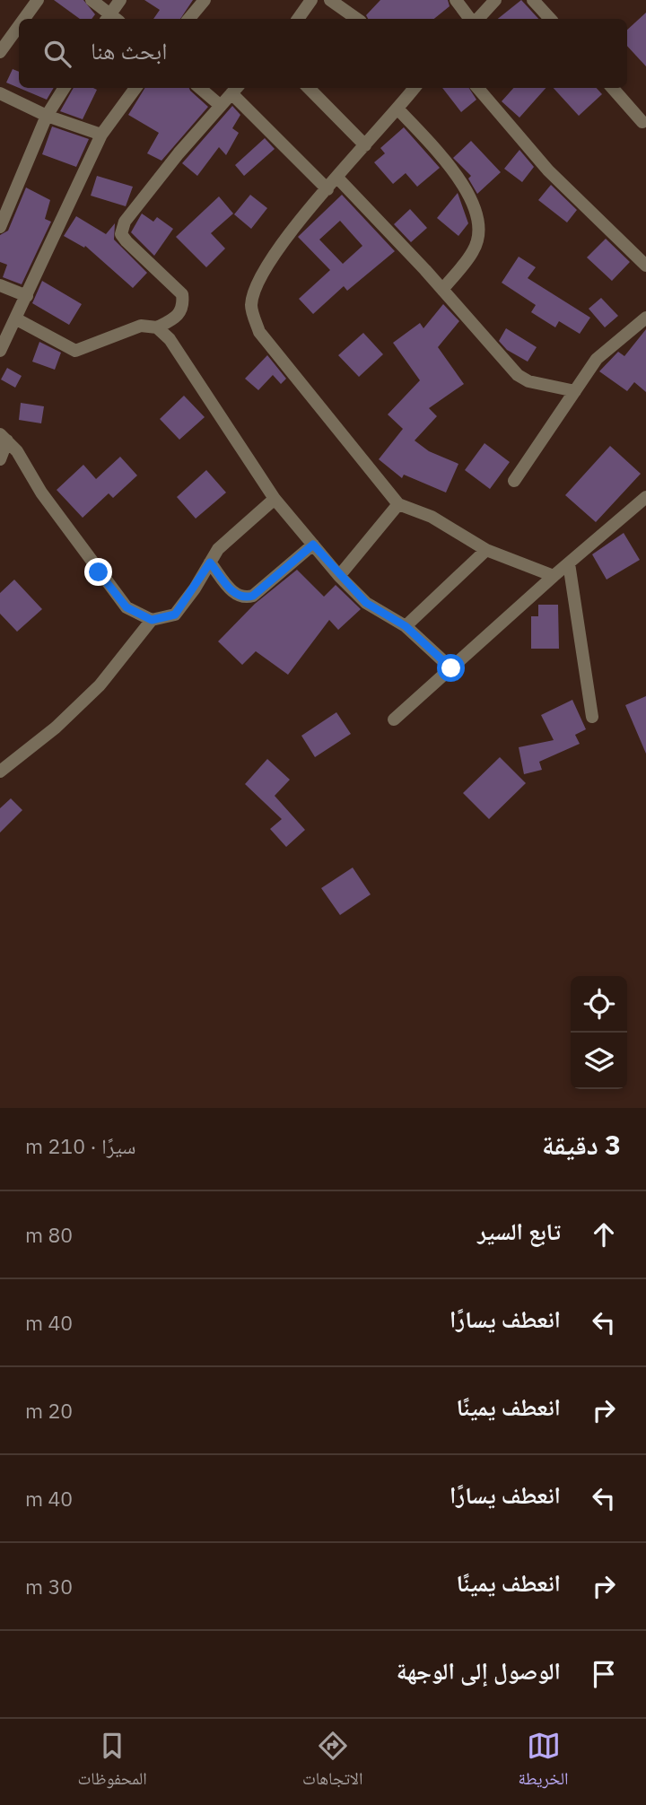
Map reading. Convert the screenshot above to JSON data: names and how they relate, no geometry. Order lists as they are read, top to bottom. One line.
{"page":{"search":"ابحث هنا","heading":["3 دقيقة","سيرًا · 210 m"],"list":[["تابع السير","80 m"],["انعطف يسارًا","40 m"],["انعطف يمينًا","20 m"],["انعطف يسارًا","40 m"],["انعطف يمينًا","30 m"],"الوصول إلى الوجهة"],"nav":["الخريطة","الاتجاهات","المحفوظات"]}}
